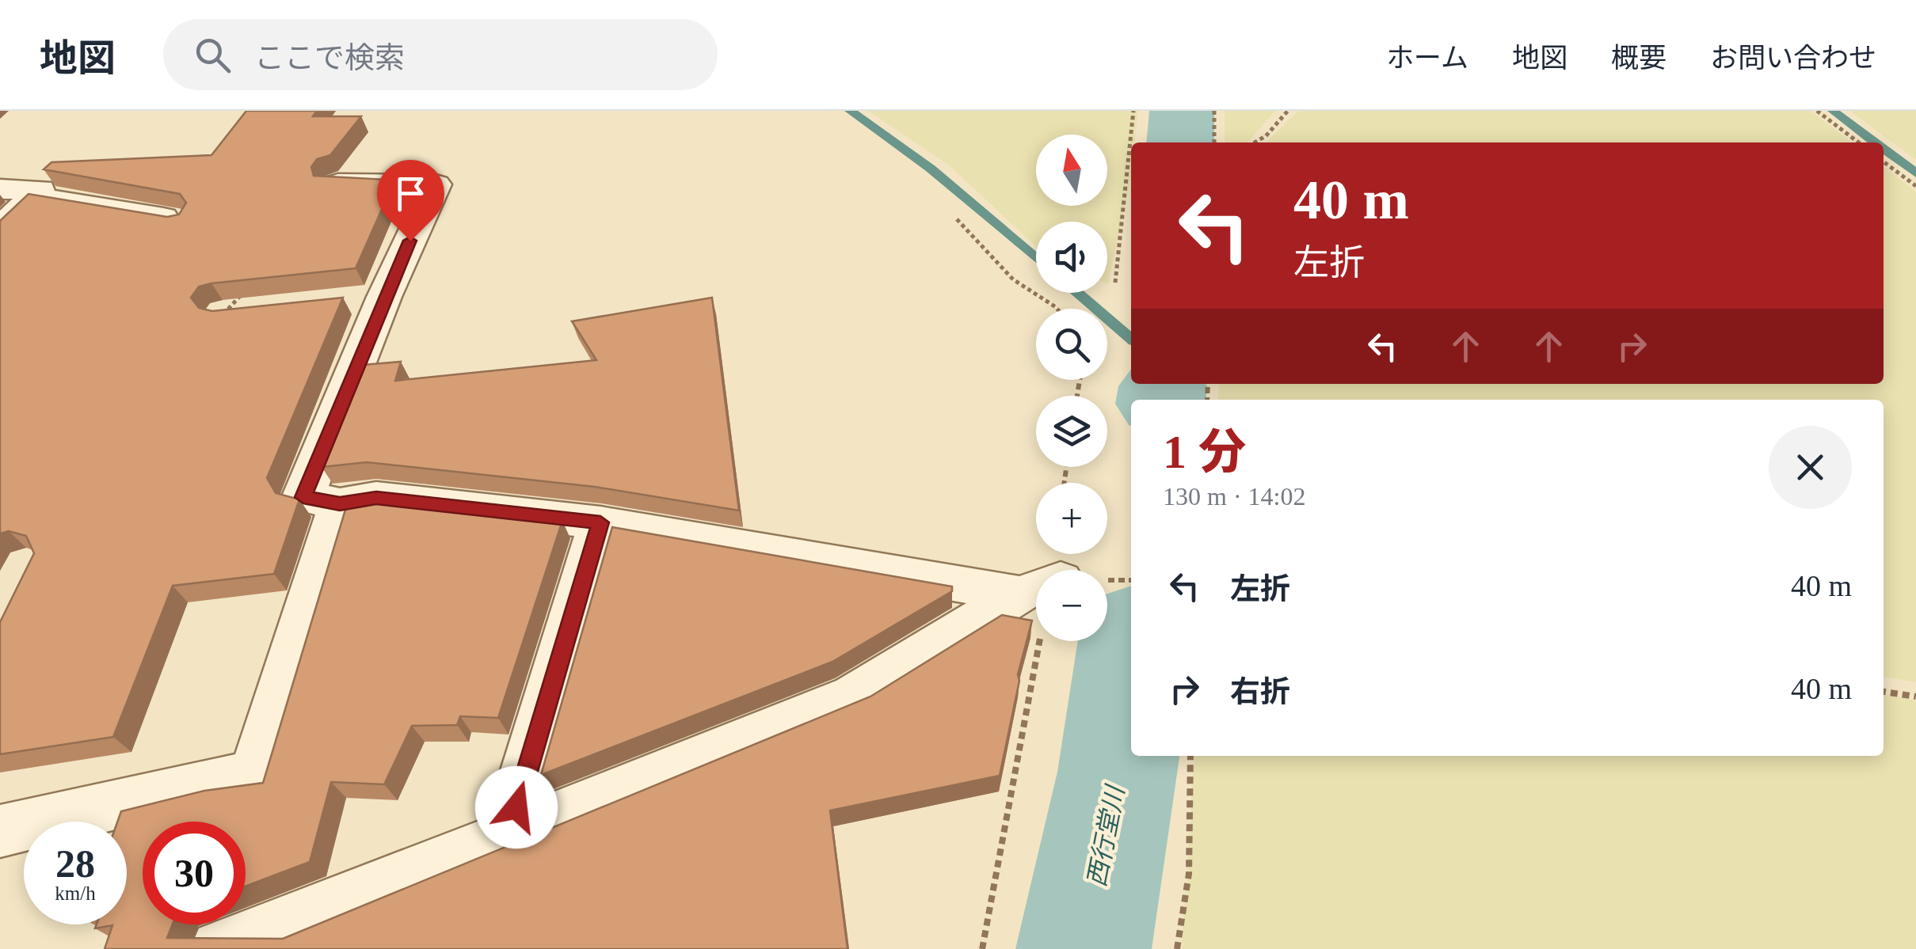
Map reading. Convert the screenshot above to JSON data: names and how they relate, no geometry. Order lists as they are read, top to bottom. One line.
{"water":["西行堂川"],"north":"top","page":{"header":"地図","search":"ここで検索","nav":["ホーム","地図","概要","お問い合わせ"],"map_buttons":["+","−"],"turn":["40 m","左折"],"heading":["1 分","130 m · 14:02"],"list":[{"name":"左折","value":"40 m"},{"name":"右折","value":"40 m"}],"speed":"28 km/h","limit":"30"}}
